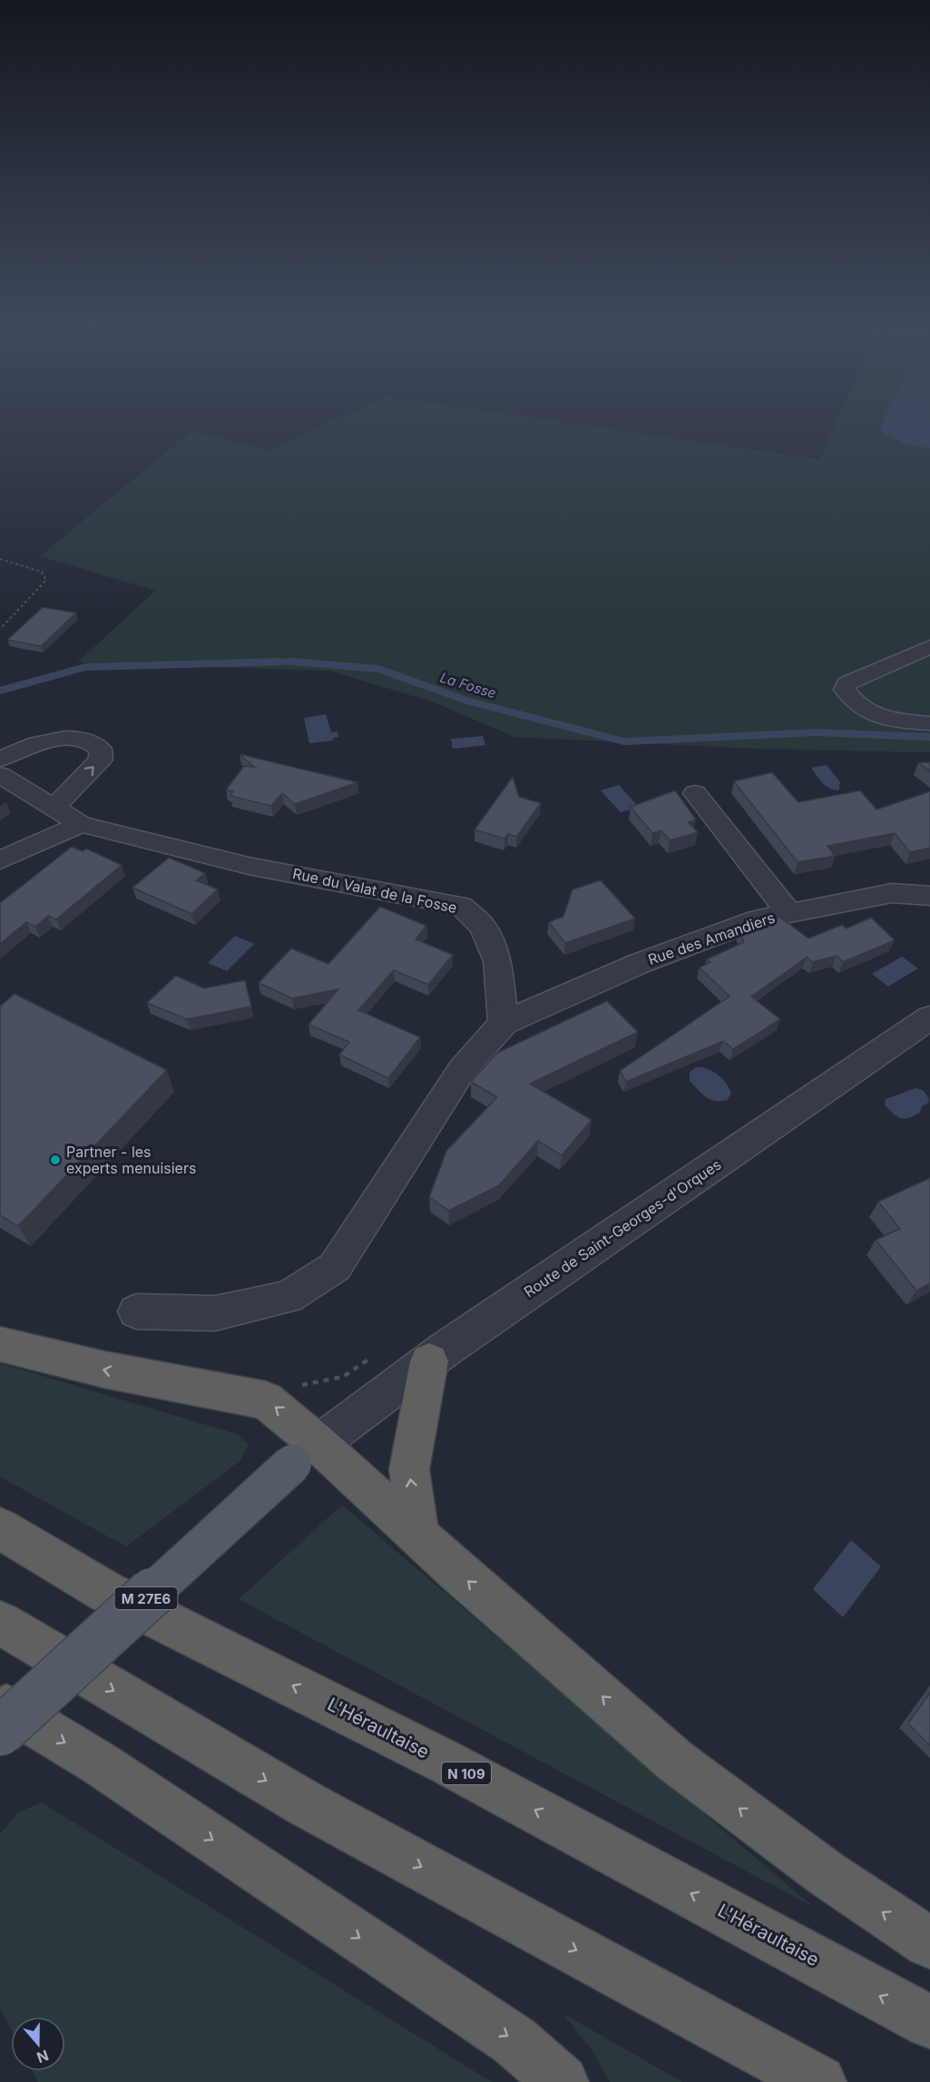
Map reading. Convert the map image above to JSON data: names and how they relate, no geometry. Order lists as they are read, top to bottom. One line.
{"streets":{"highway":["L'Héraultaise","N 109"],"main road":["Route de Saint-Georges-d'Orques","M 27E6"],"street":["Rue du Valat de la Fosse","Rue des Amandiers"]},"crossings":[["Rue du Valat de la Fosse","Rue des Amandiers"]],"water":["La Fosse"],"places":["Partner - les experts menuisiers"],"north":"bottom"}
